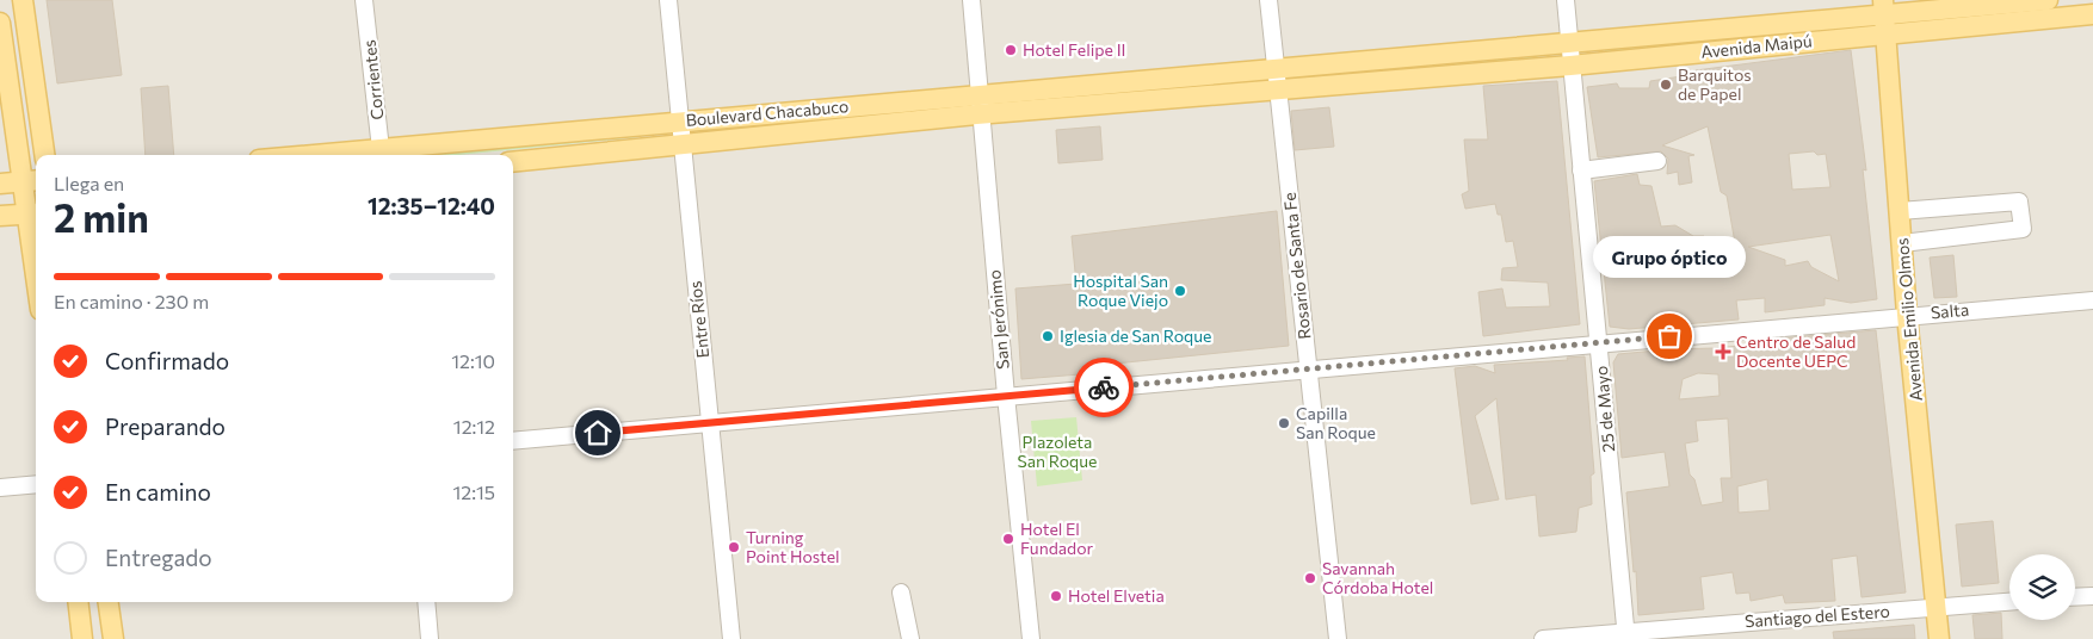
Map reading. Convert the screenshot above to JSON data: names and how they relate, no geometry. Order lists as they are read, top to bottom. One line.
{"streets":{"main road":["Avenida Maipú","Boulevard Chacabuco","Avenida Emilio Olmos"],"street":["Corrientes","Rosario de Santa Fe","Salta","Entre Ríos","San Jerónimo","25 de Mayo","Santiago del Estero"]},"crossings":[["Avenida Maipú","Boulevard Chacabuco"],["Avenida Maipú","Rosario de Santa Fe"],["Avenida Maipú","Avenida Emilio Olmos"],["Avenida Maipú","25 de Mayo"],["Corrientes","Boulevard Chacabuco"],["Boulevard Chacabuco","Rosario de Santa Fe"],["Boulevard Chacabuco","Entre Ríos"],["Boulevard Chacabuco","San Jerónimo"],["Rosario de Santa Fe","Salta"],["Salta","Entre Ríos"],["Salta","San Jerónimo"],["Salta","Avenida Emilio Olmos"],["Salta","25 de Mayo"],["Avenida Emilio Olmos","Santiago del Estero"],["25 de Mayo","Santiago del Estero"]],"parks":["Plazoleta San Roque"],"places":{"other":["Hotel Felipe II","Barquitos de Papel","Hospital San Roque Viejo","Iglesia de San Roque","Grupo óptico","Capilla San Roque","Hotel El Fundador","Turning Point Hostel","Savannah Córdoba Hotel","Hotel Elvetia"],"health":["Centro de Salud Docente UEPC"]},"page":{"heading":["2 min","Llega en","12:35–12:40"],"bubble":"Grupo óptico","bar":"En camino · 230 m","list":[["Confirmado","12:10"],["Preparando","12:12"],["En camino","12:15"],"Entregado"]}}
